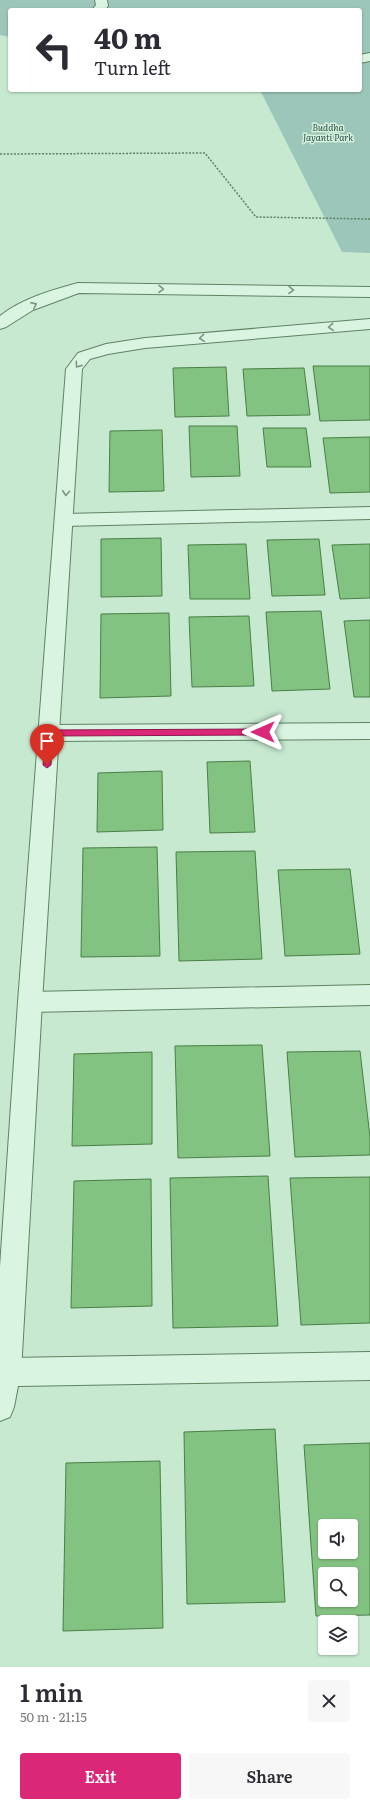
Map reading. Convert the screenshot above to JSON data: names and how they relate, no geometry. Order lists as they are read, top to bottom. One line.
{"parks":["Buddha Jayanti Park"],"page":{"turn":["40 m","Turn left"],"heading":["1 min","50 m · 21:15"],"buttons":["Exit","Share"]}}
